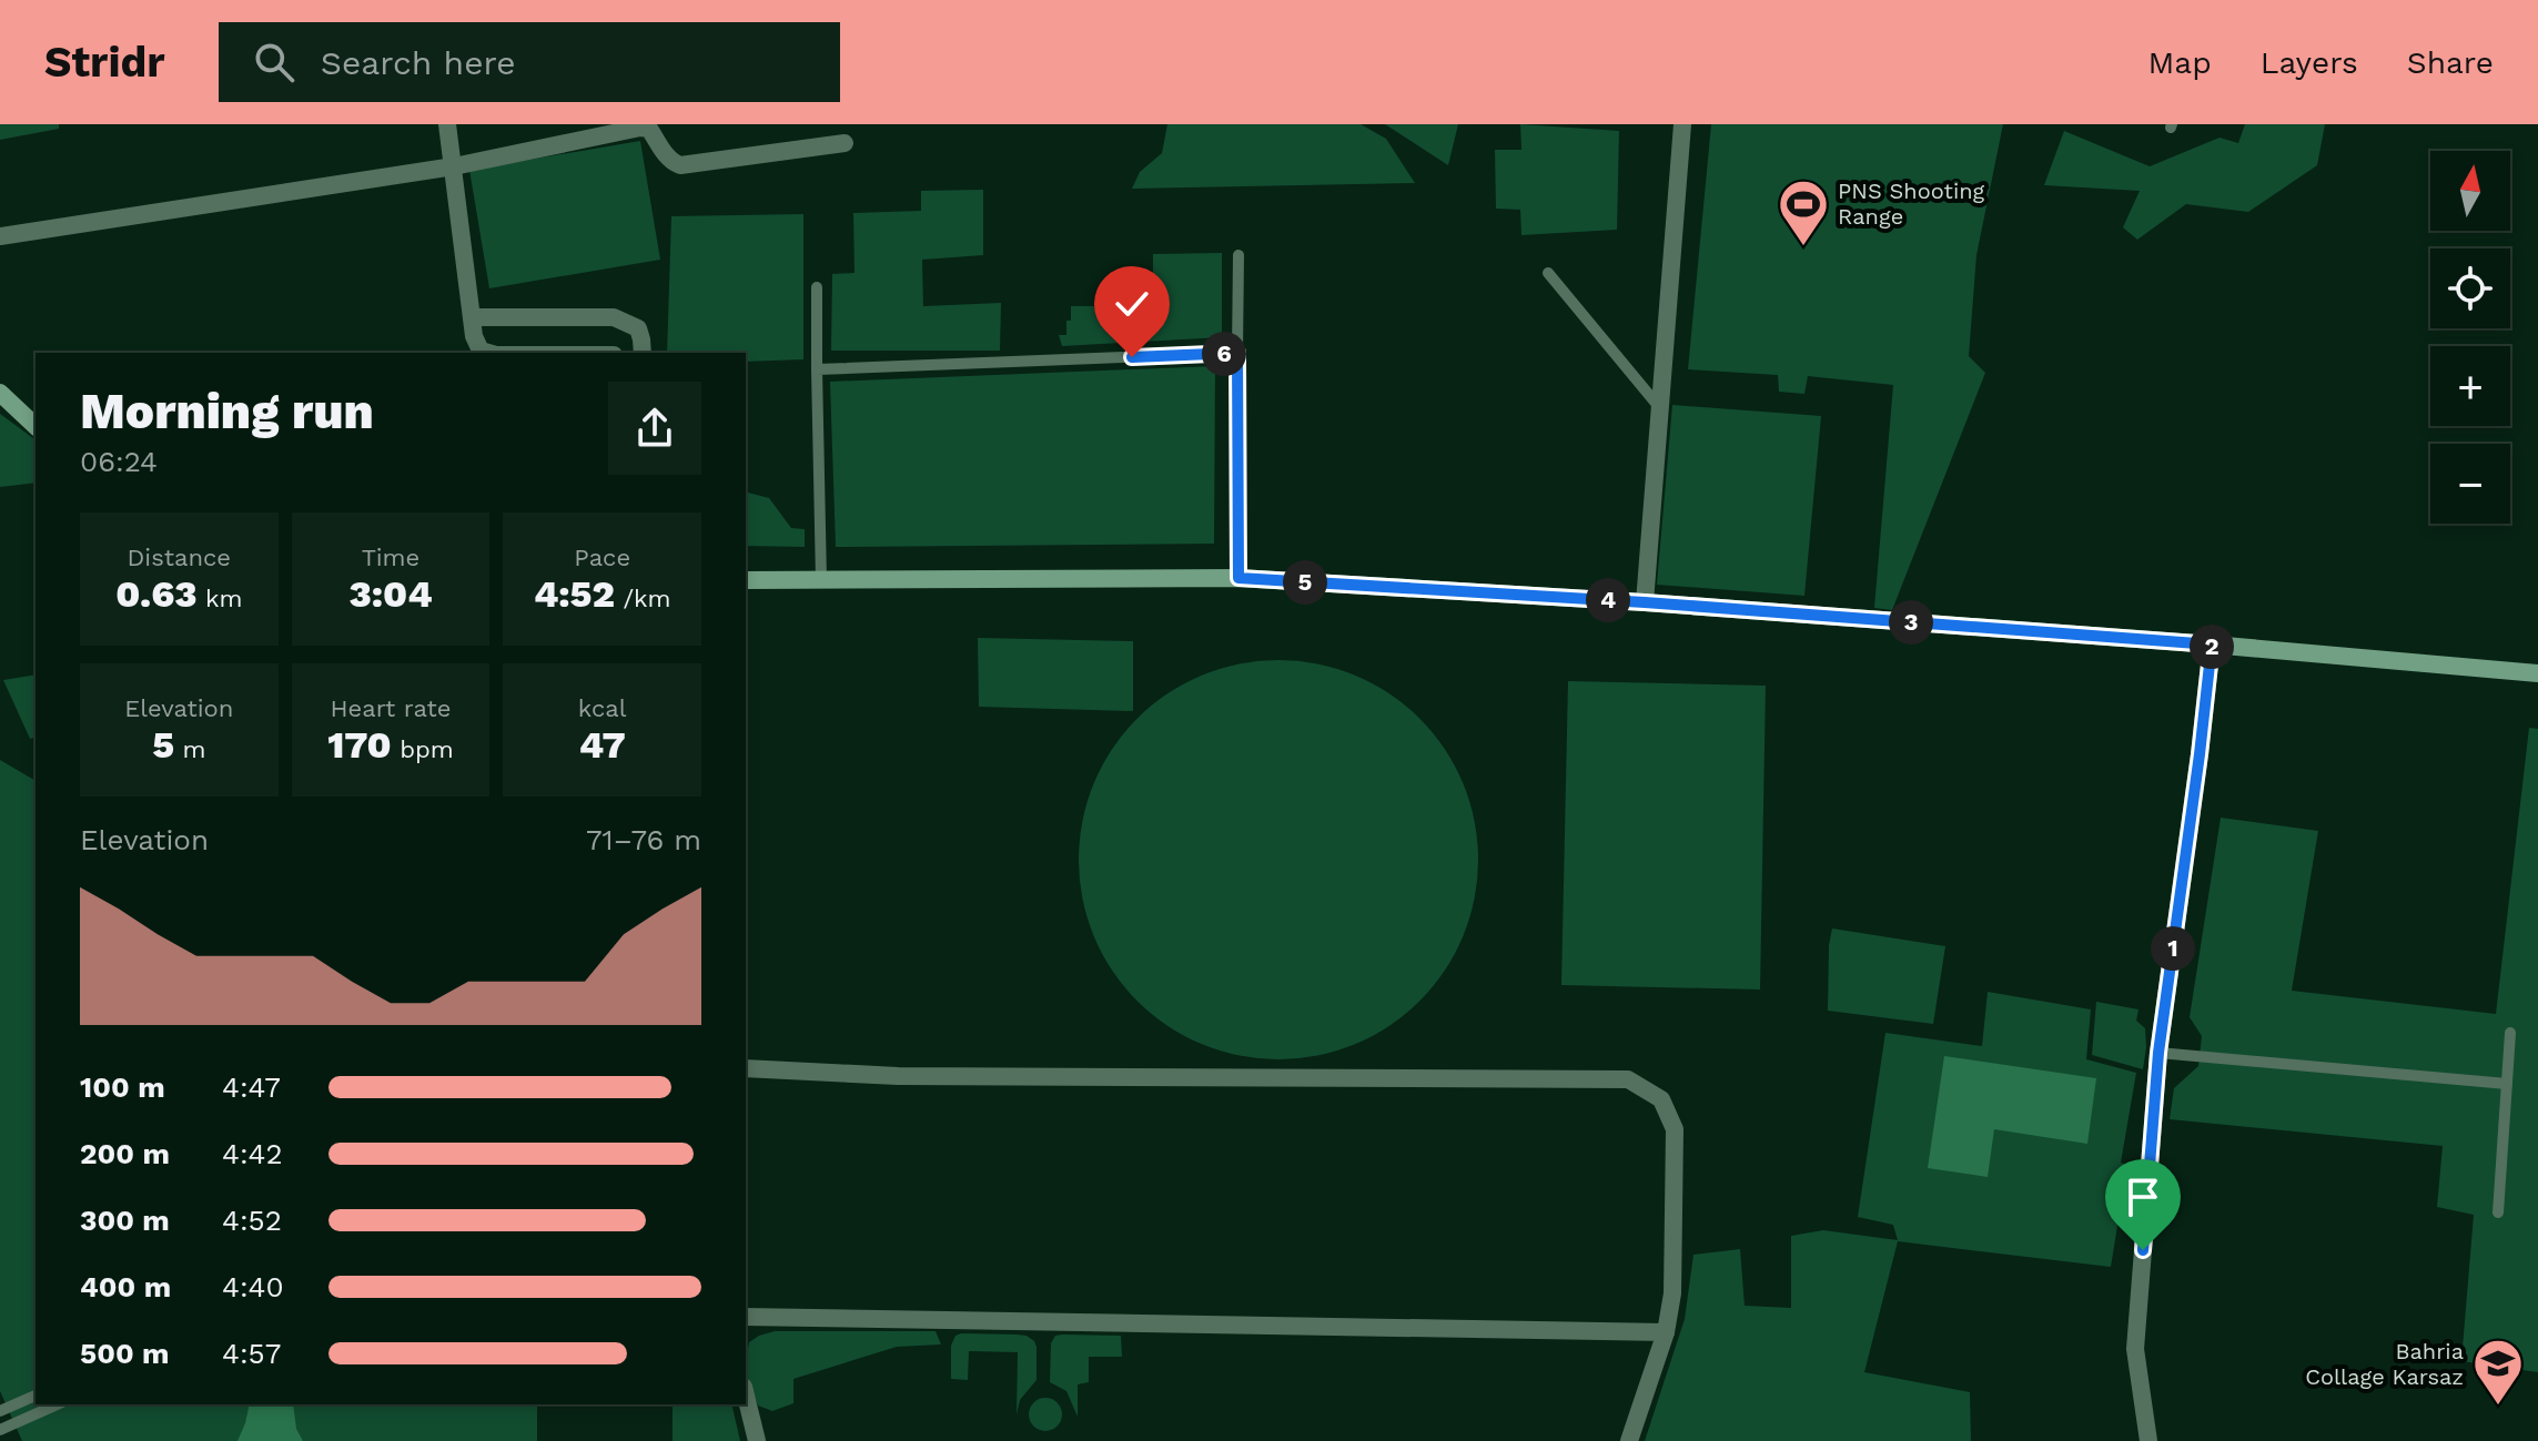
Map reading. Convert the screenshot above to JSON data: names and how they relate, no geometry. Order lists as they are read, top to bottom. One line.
{"places":{"sports":["PNS Shooting Range"],"school or university":["Bahria Collage Karsaz"]},"north":"top","page":{"header":"Stridr","search":"Search here","nav":["Map","Layers","Share"],"map_buttons":["+","−"],"pins":["6","5","4","3","2","1"],"heading":["Morning run","06:24"],"stats":[["Distance","0.63 km"],["Time","3:04"],["Pace","4:52 /km"],["Elevation","5 m"],["Heart rate","170 bpm"],["kcal","47"]],"chart":["Elevation","71–76 m"],"list":[{"name":"100 m","note":"4:47"},{"name":"200 m","note":"4:42"},{"name":"300 m","note":"4:52"},{"name":"400 m","note":"4:40"},{"name":"500 m","note":"4:57"}]}}
